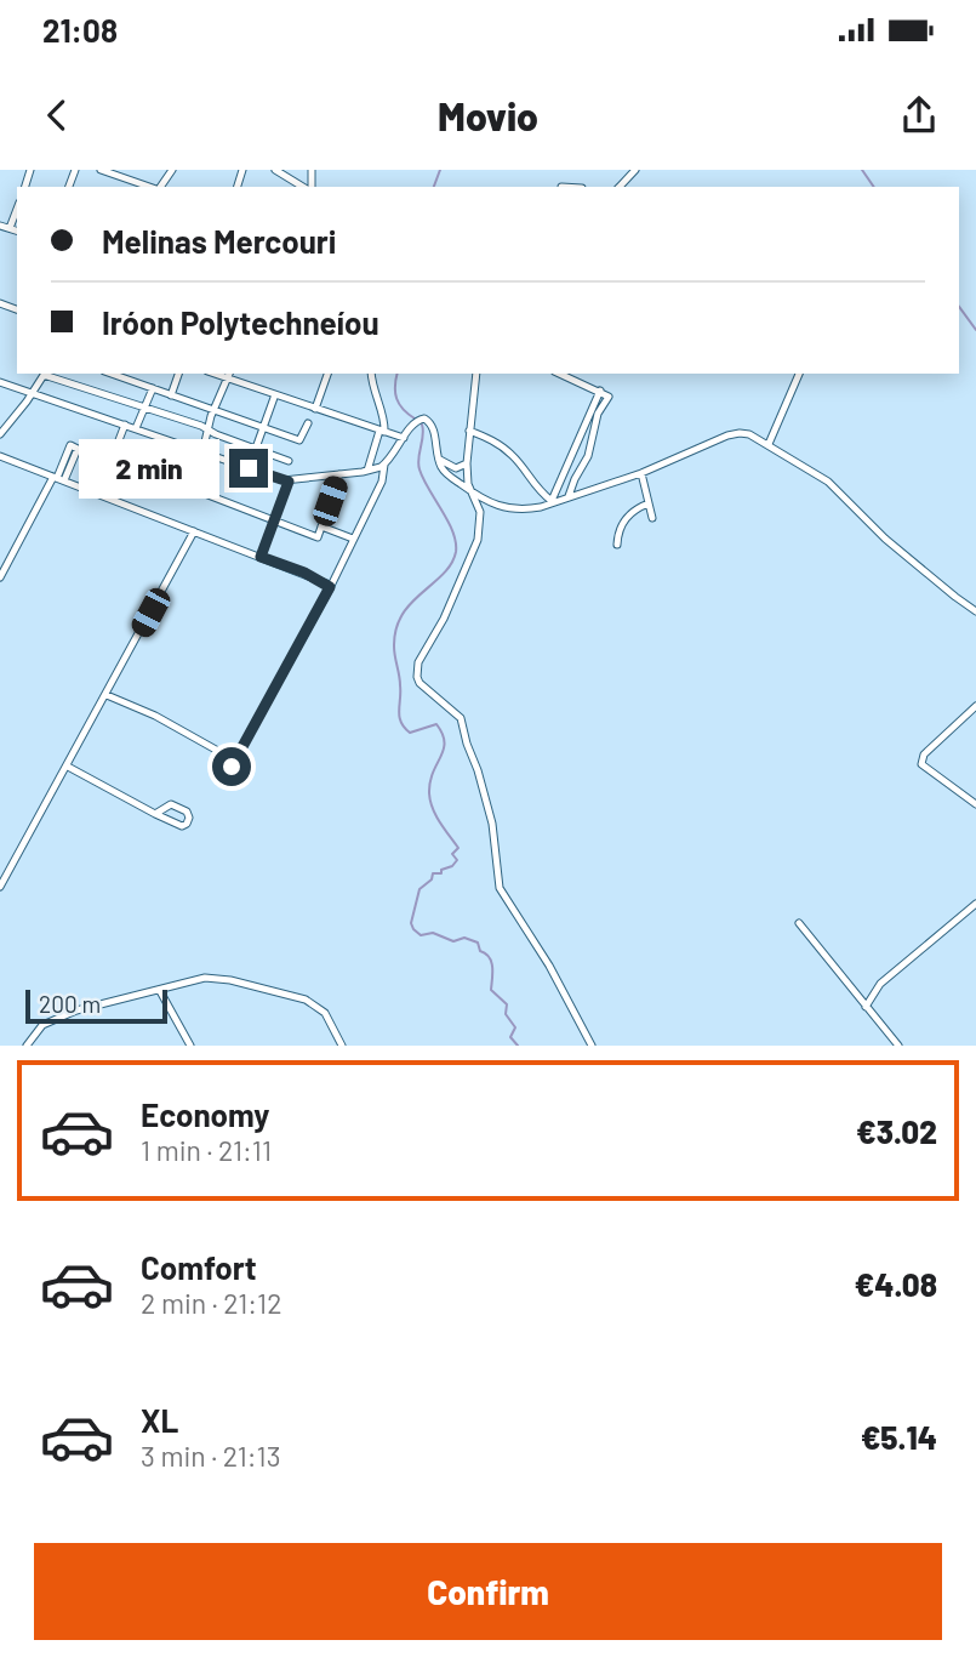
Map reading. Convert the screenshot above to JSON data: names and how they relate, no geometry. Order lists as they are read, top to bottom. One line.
{"scale_bar":"200 m","page":{"status":"21:08","header":"Movio","banner":["Melinas Mercouri","Iróon Polytechneíou"],"bubble":"2 min","scale":"200 m","list":[{"name":"Economy","note":"1 min · 21:11","value":"€3.02"},{"name":"Comfort","note":"2 min · 21:12","value":"€4.08"},{"name":"XL","note":"3 min · 21:13","value":"€5.14"}],"buttons":"Confirm"}}
